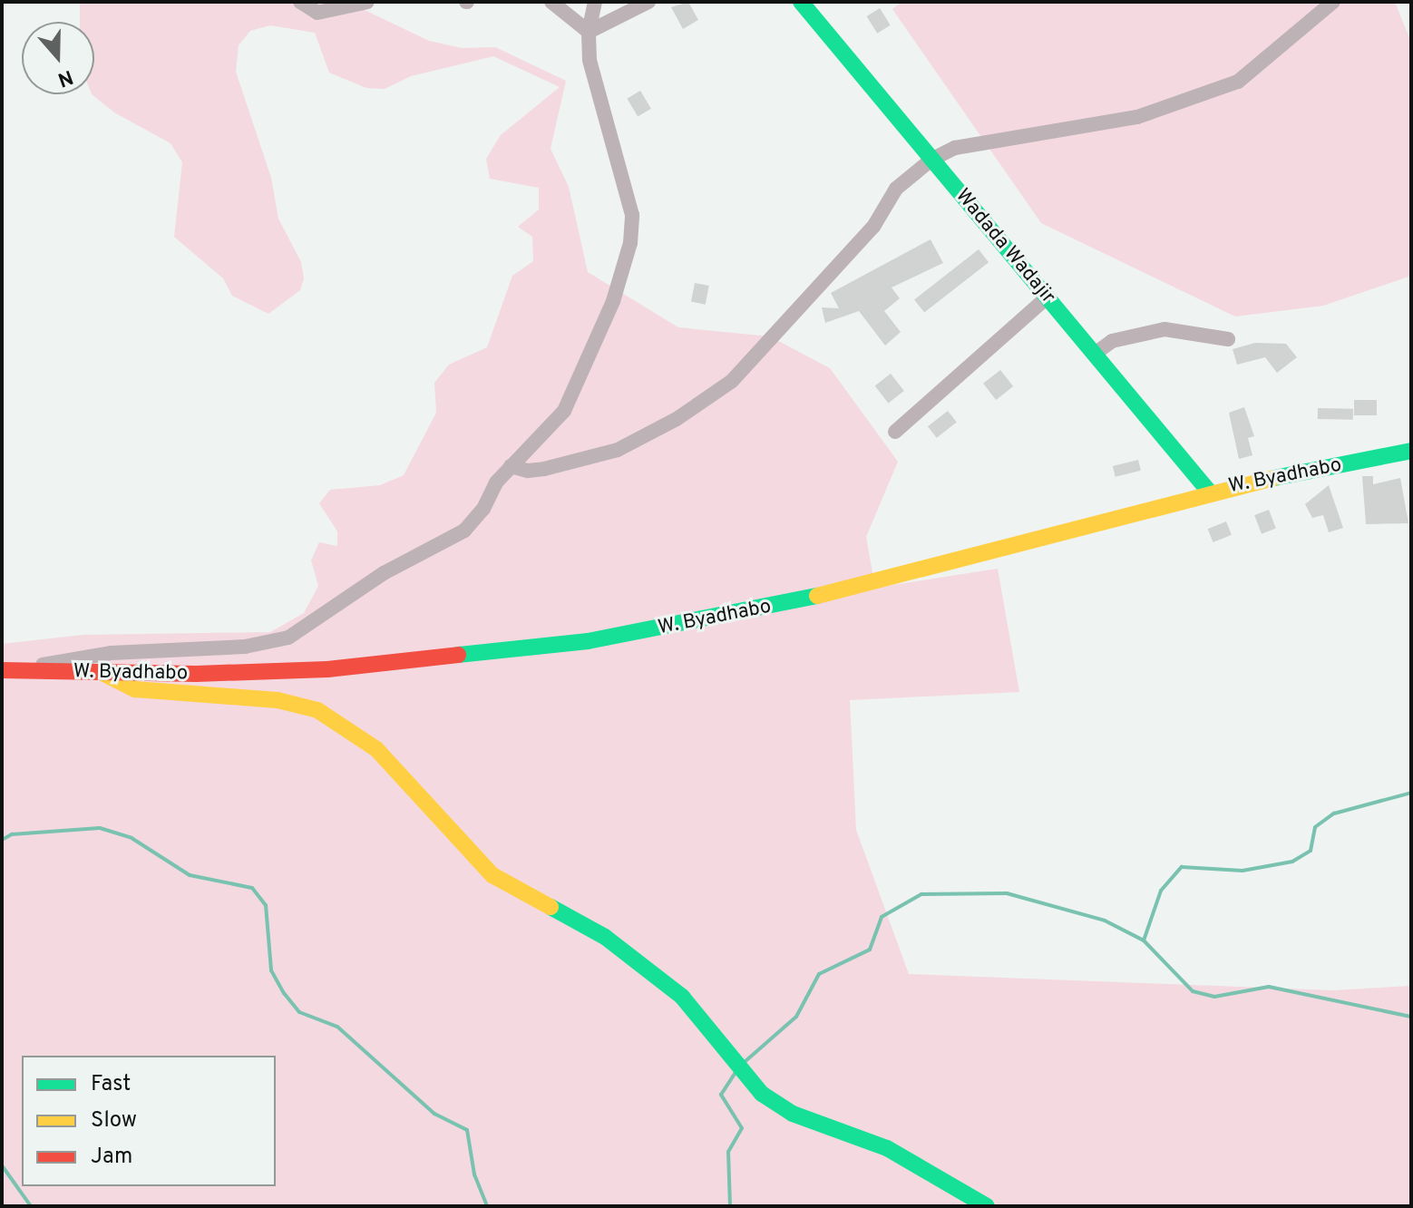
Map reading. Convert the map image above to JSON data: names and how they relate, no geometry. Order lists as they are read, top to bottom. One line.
{"streets":{"street":["Wadada Wadajir","W. Byadhabo"]},"crossings":[["Wadada Wadajir","W. Byadhabo"]],"legend":["Fast","Slow","Jam"],"north":"bottom"}
